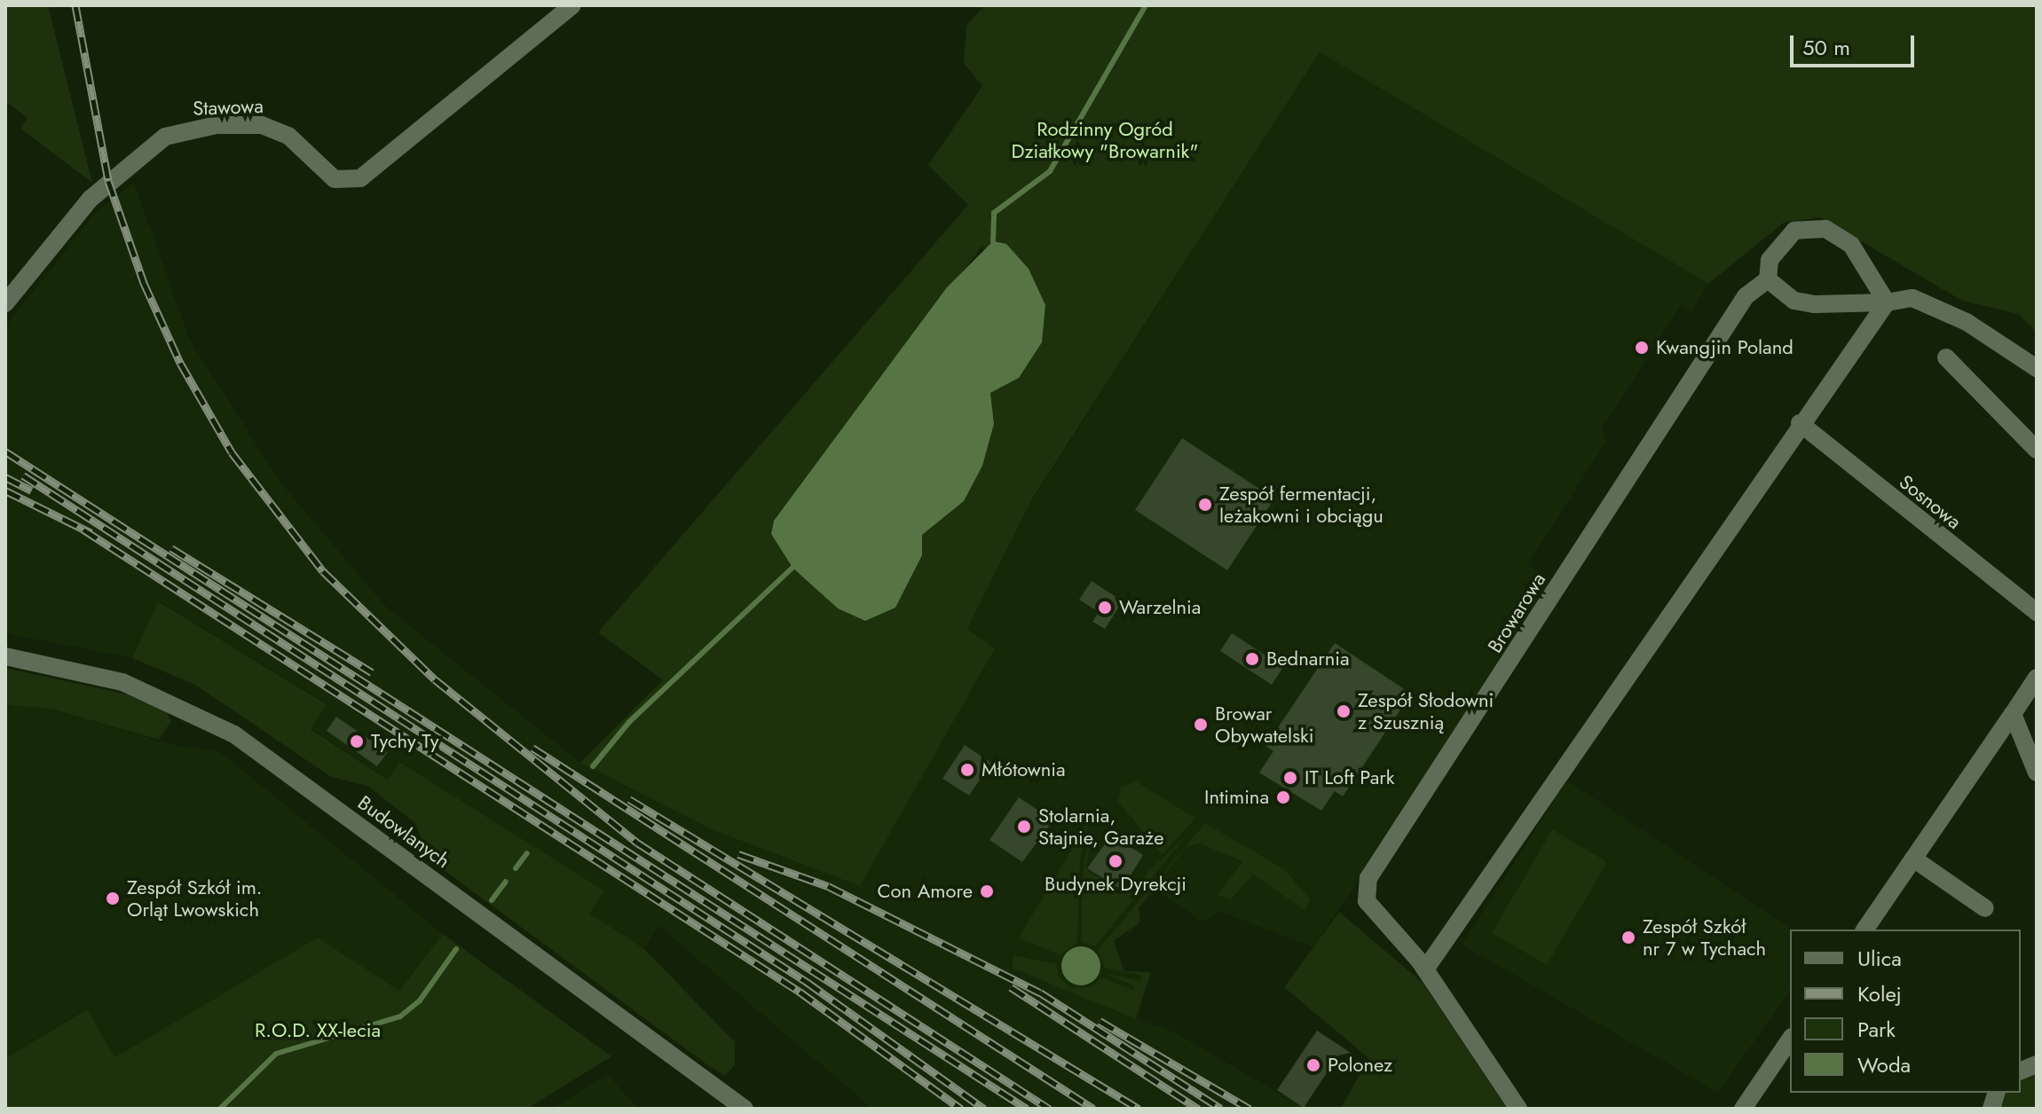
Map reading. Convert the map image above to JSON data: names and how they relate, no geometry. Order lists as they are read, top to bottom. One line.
{"streets":{"street":["Stawowa","Sosnowa","Browarowa","Budowlanych"]},"parks":["Rodzinny Ogród Działkowy \"Browarnik\"","R.O.D. XX-lecia"],"places":["Kwangjin Poland","Zespół fermentacji, leżakowni i obciągu","Warzelnia","Bednarnia","Zespół Słodowni z Szusznią","Browar Obywatelski","Tychy Ty","Młótownia","IT Loft Park","Intimina","Stolarnia, Stajnie, Garaże","Budynek Dyrekcji","Con Amore","Zespół Szkół im. Orląt Lwowskich","Zespół Szkół nr 7 w Tychach","Polonez"],"legend":["Ulica","Kolej","Park","Woda"],"scale_bar":"50 m"}
